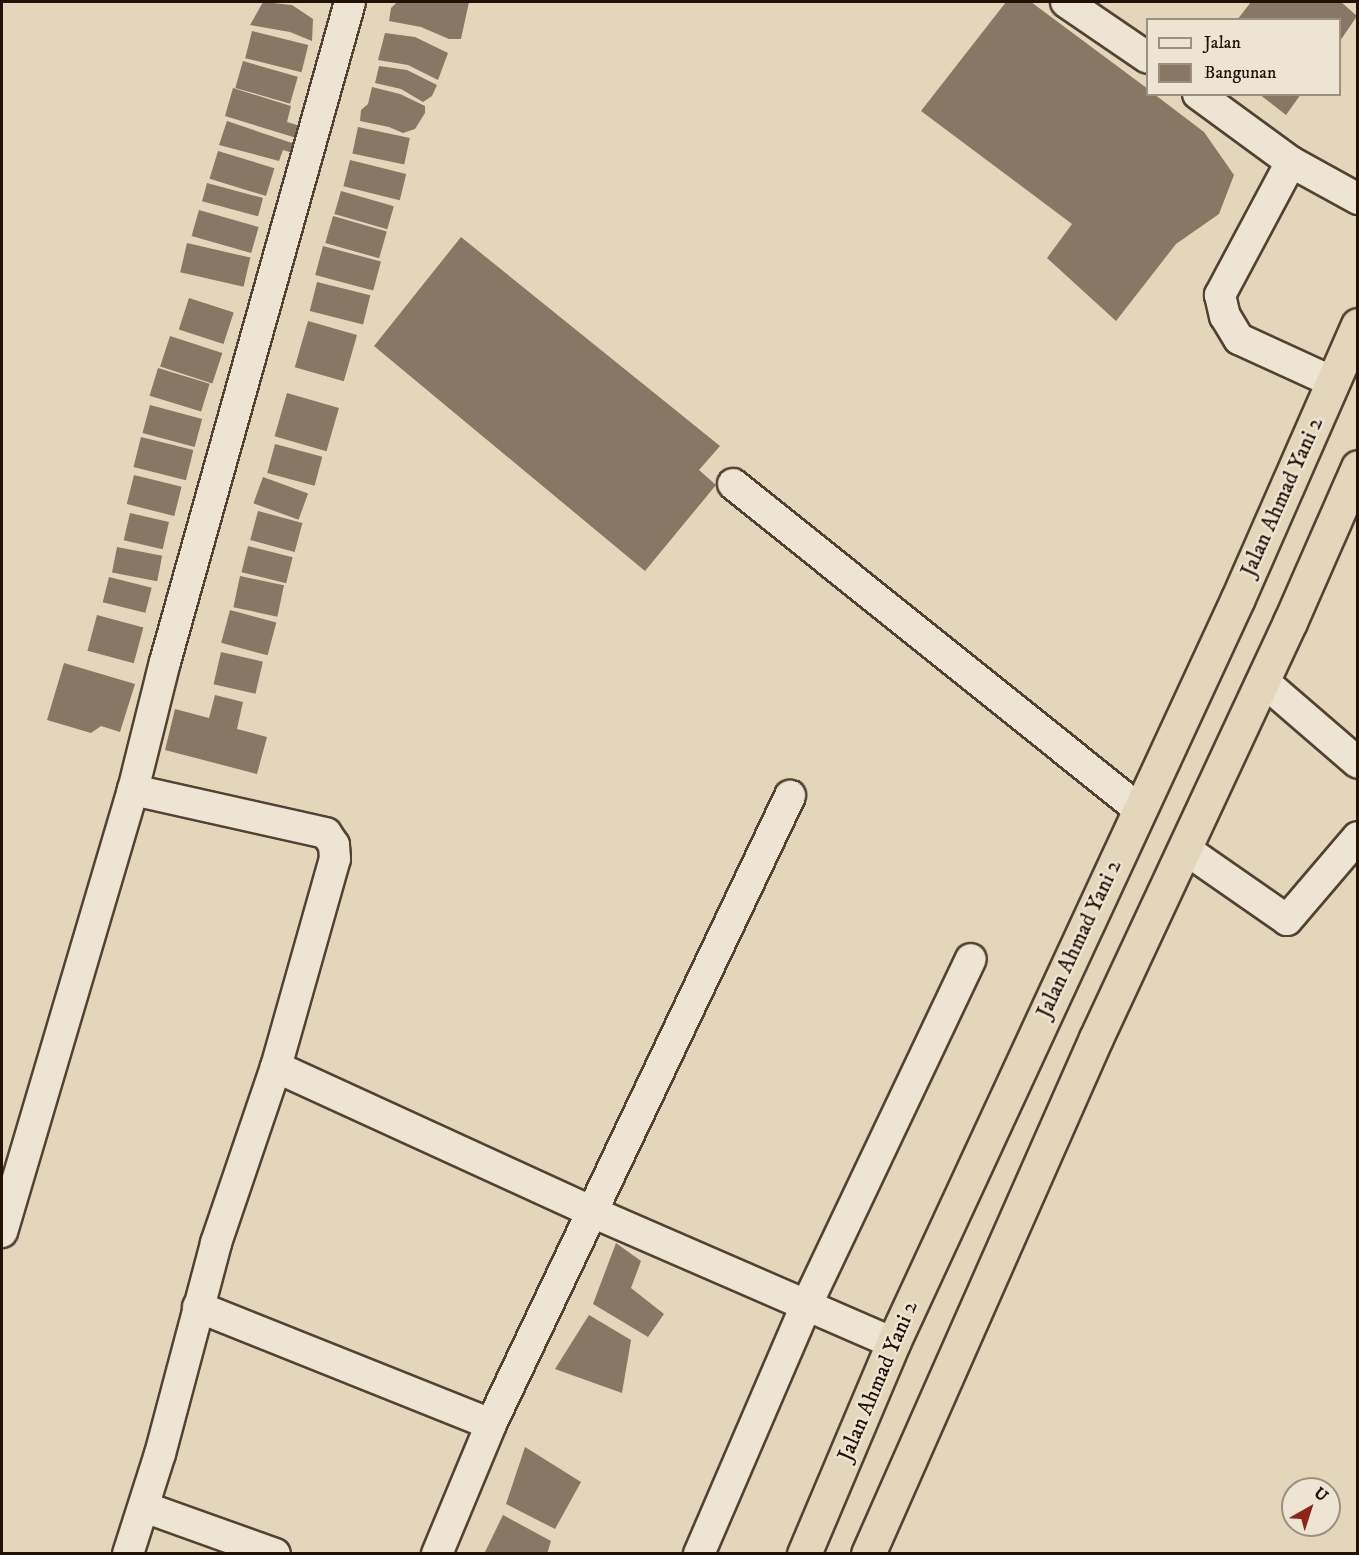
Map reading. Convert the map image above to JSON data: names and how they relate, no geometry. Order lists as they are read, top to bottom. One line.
{"streets":{"highway":["Jalan Ahmad Yani 2"]},"legend":["Jalan","Bangunan"],"north":"top right"}
